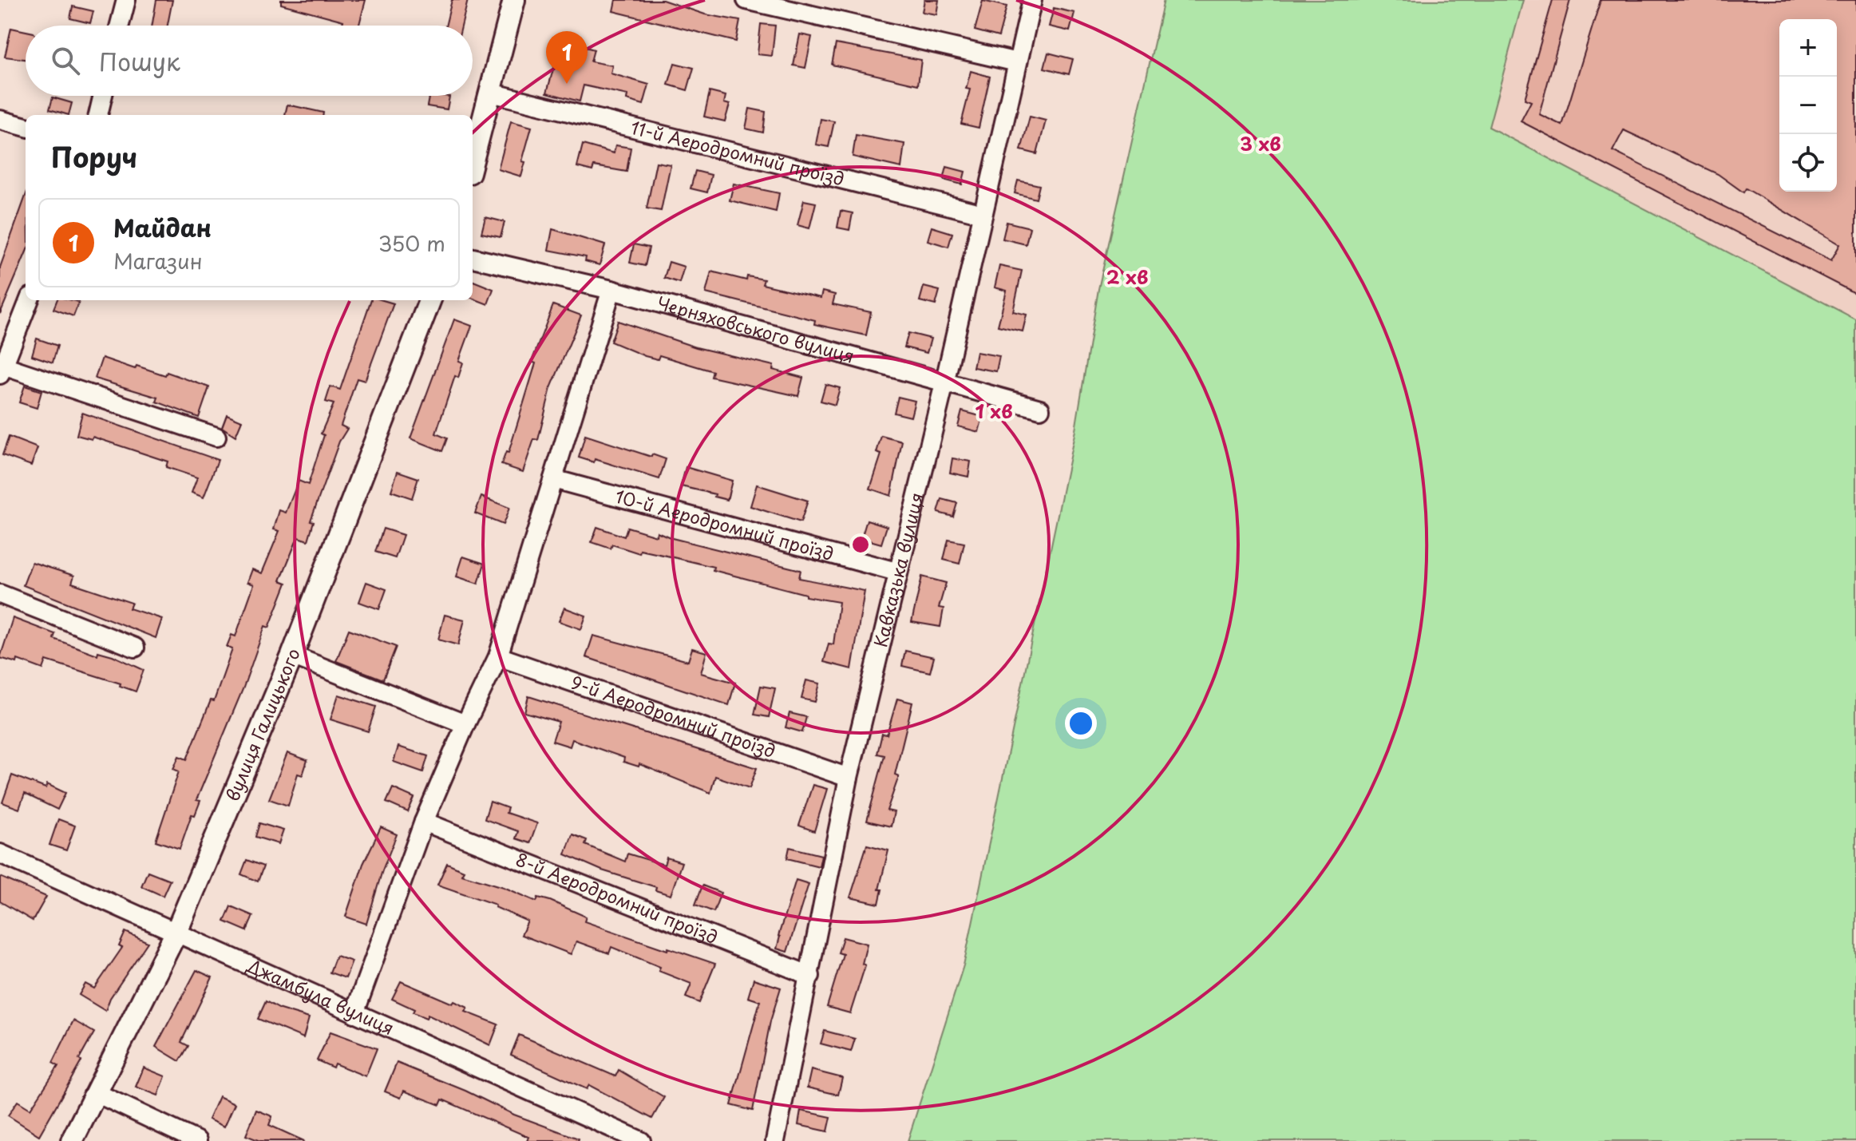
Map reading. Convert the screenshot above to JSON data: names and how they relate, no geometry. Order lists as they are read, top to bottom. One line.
{"streets":{"street":["11-й Аеродромний проїзд","Черняховського вулиця","10-й Аеродромний проїзд","Кавказька вулиця","9-й Аеродромний проїзд","вулиця Галицького","8-й Аеродромний проїзд","Джамбула вулиця"]},"crossings":[["11-й Аеродромний проїзд","Кавказька вулиця"],["Черняховського вулиця","Кавказька вулиця"],["10-й Аеродромний проїзд","Кавказька вулиця"],["Кавказька вулиця","9-й Аеродромний проїзд"],["Кавказька вулиця","8-й Аеродромний проїзд"],["вулиця Галицького","Джамбула вулиця"]],"page":{"map_buttons":["+","−"],"search":"Пошук","pins":"1","heading":"Поруч","list":[{"mark":"1","name":"Майдан","note":"Магазин","value":"350 m"}]},"rings":["3 хв","2 хв","1 хв"]}
